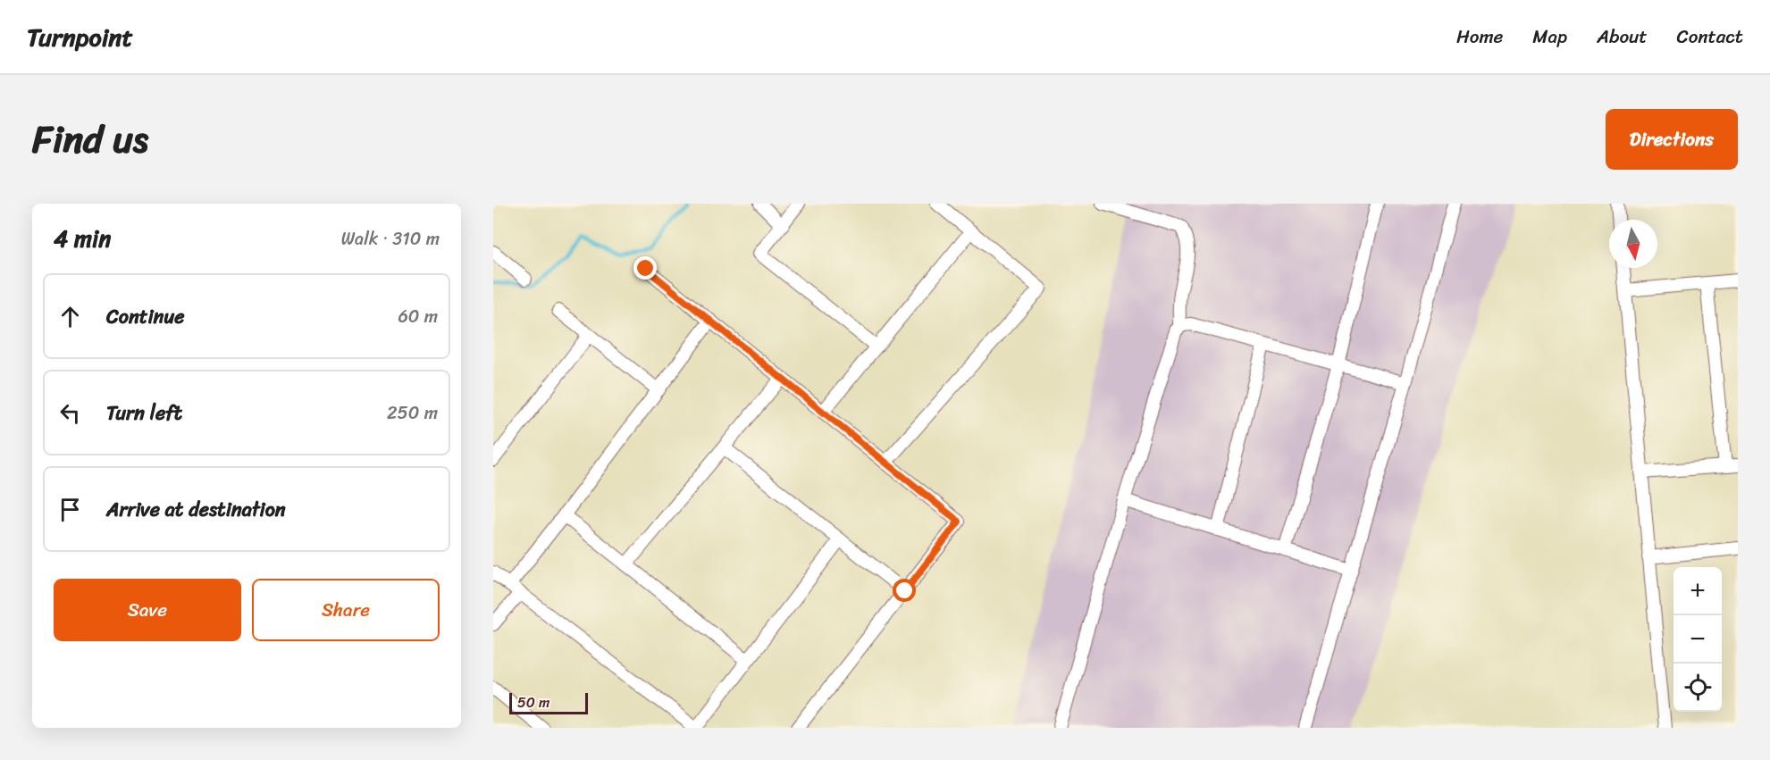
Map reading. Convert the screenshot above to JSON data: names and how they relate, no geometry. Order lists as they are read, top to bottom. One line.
{"scale_bar":"50 m","north":"bottom","page":{"header":"Turnpoint","nav":["Home","Map","About","Contact"],"title":"Find us","buttons":["Directions",["Save","Share"]],"heading":["4 min","Walk · 310 m"],"list":[["Continue","60 m"],["Turn left","250 m"],"Arrive at destination"],"map_buttons":["+","−"],"scale":"50 m"}}
